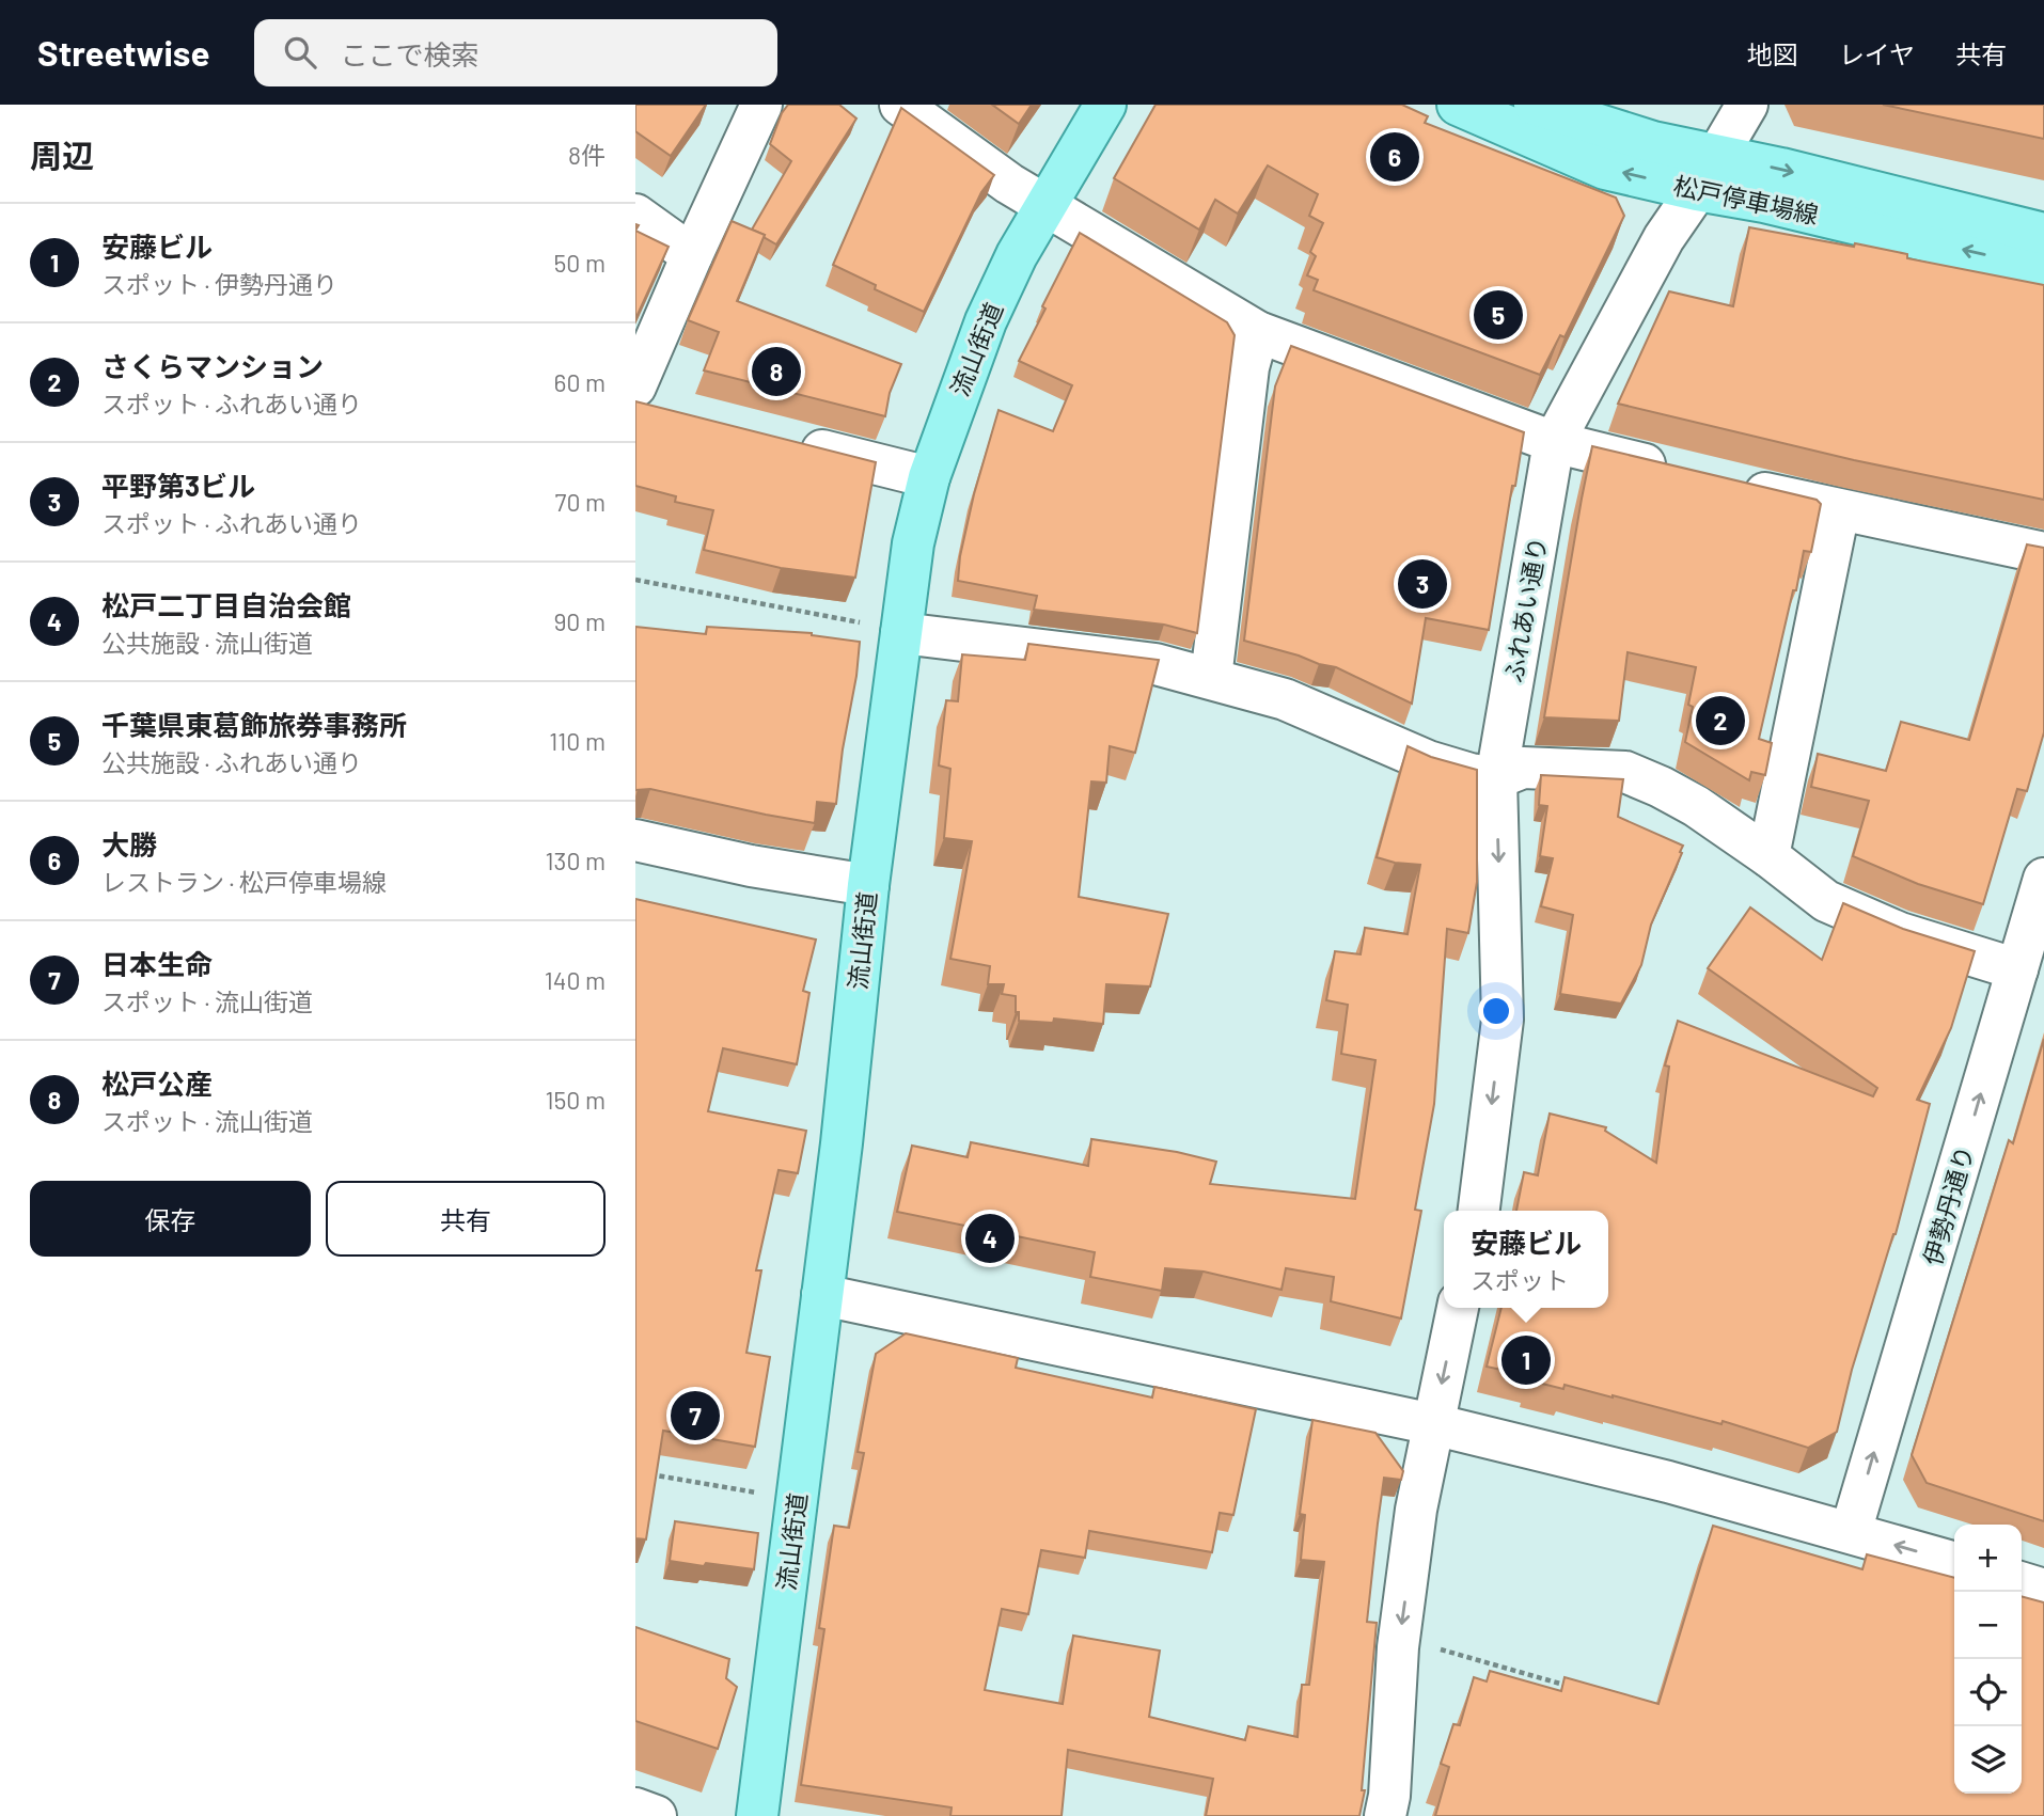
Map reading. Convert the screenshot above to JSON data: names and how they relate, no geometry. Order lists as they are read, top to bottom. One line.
{"streets":{"main road":["松戸停車場線","流山街道"],"street":["ふれあい通り","伊勢丹通り"]},"crossings":[["松戸停車場線","ふれあい通り"]],"one_way":["ふれあい通り","伊勢丹通り"],"page":{"header":"Streetwise","search":"ここで検索","nav":["地図","レイヤ","共有"],"heading":["周辺","8件"],"pins":["6","5","8","3","2","4","1","7"],"list":[{"mark":"1","name":"安藤ビル","note":"スポット · 伊勢丹通り","value":"50 m"},{"mark":"2","name":"さくらマンション","note":"スポット · ふれあい通り","value":"60 m"},{"mark":"3","name":"平野第3ビル","note":"スポット · ふれあい通り","value":"70 m"},{"mark":"4","name":"松戸二丁目自治会館","note":"公共施設 · 流山街道","value":"90 m"},{"mark":"5","name":"千葉県東葛飾旅券事務所","note":"公共施設 · ふれあい通り","value":"110 m"},{"mark":"6","name":"大勝","note":"レストラン · 松戸停車場線","value":"130 m"},{"mark":"7","name":"日本生命","note":"スポット · 流山街道","value":"140 m"},{"mark":"8","name":"松戸公産","note":"スポット · 流山街道","value":"150 m"}],"buttons":["保存","共有"],"popup":["安藤ビル","スポット"],"map_buttons":["+","−"]}}
